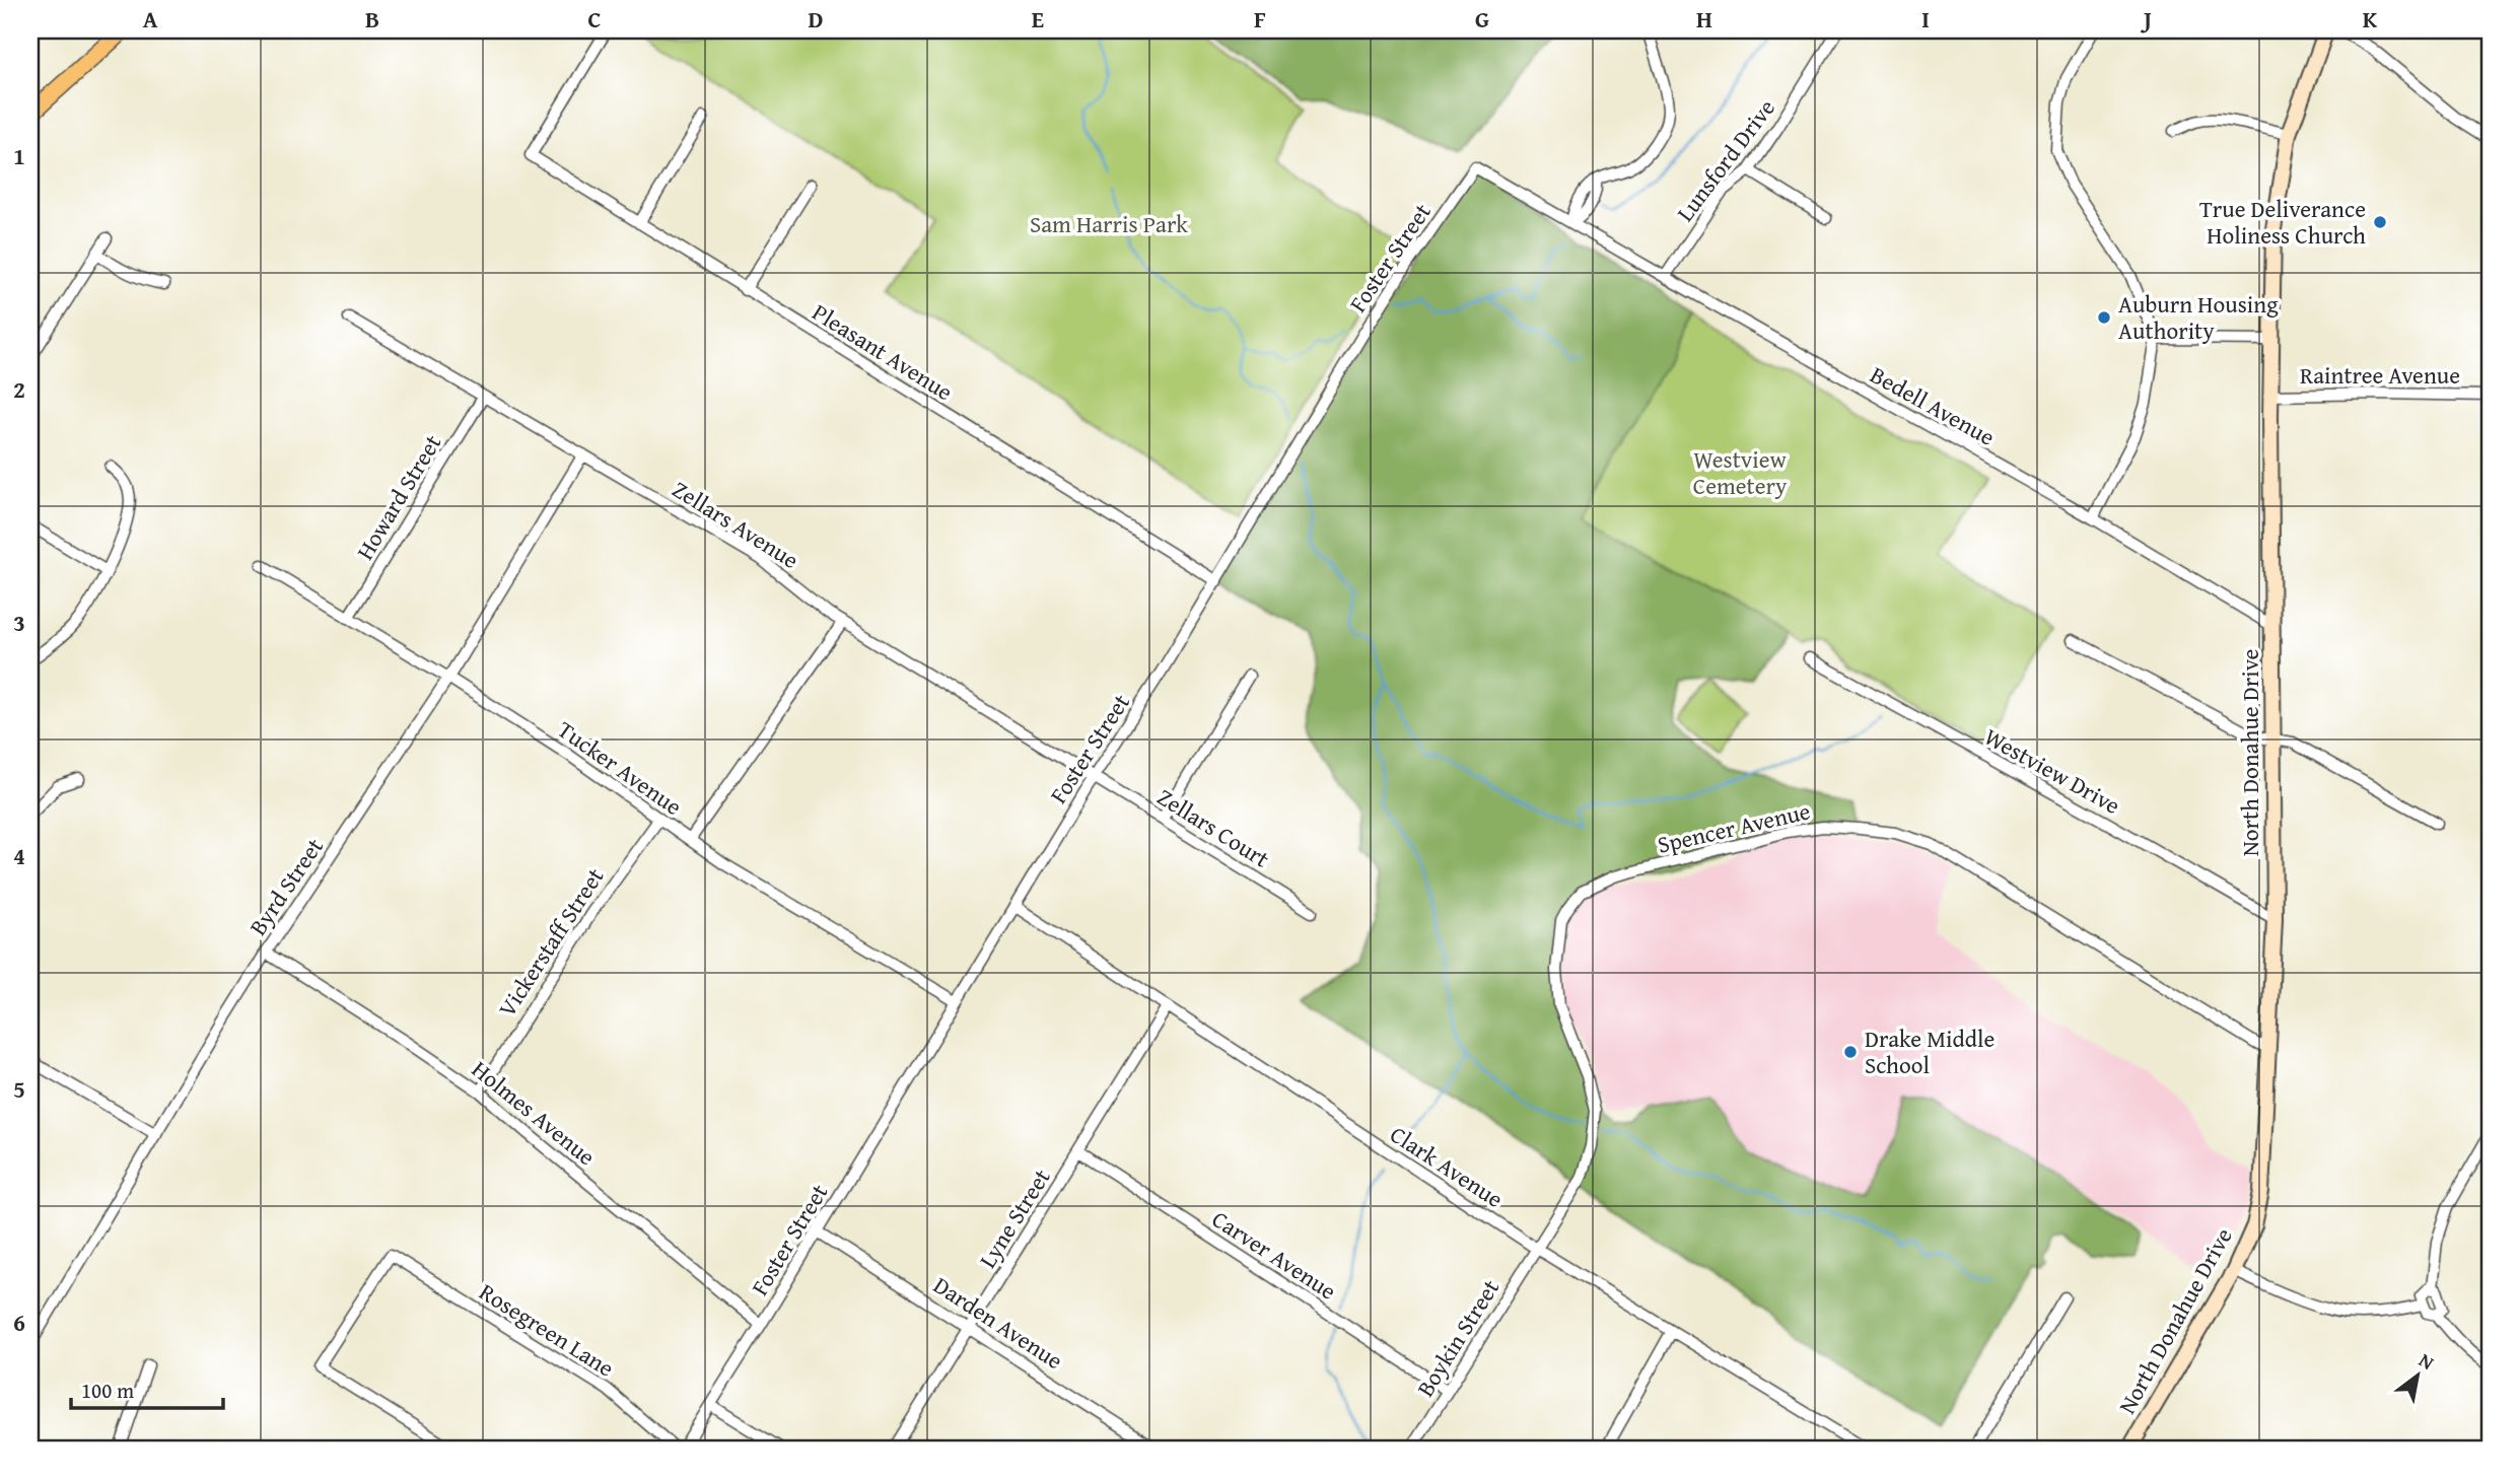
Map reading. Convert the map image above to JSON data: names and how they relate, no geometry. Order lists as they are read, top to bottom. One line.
{"streets":{"street":["Lunsford Drive","Foster Street","Pleasant Avenue","Raintree Avenue","Bedell Avenue","Howard Street","Zellars Avenue","North Donahue Drive","Tucker Avenue","Westview Drive","Zellars Court","Spencer Avenue","Byrd Street","Vickerstaff Street","Holmes Avenue","Clark Avenue","Lyne Street","Carver Avenue","Darden Avenue","Rosegreen Lane","Boykin Street"]},"crossings":[["Lunsford Drive","Bedell Avenue"],["Foster Street","Pleasant Avenue"],["Foster Street","Bedell Avenue"],["Foster Street","Zellars Avenue"],["Foster Street","Tucker Avenue"],["Foster Street","Zellars Court"],["Foster Street","Holmes Avenue"],["Foster Street","Clark Avenue"],["Foster Street","Darden Avenue"],["Raintree Avenue","North Donahue Drive"],["Bedell Avenue","North Donahue Drive"],["Howard Street","Zellars Avenue"],["Howard Street","Tucker Avenue"],["Zellars Avenue","Zellars Court"],["Zellars Avenue","Byrd Street"],["North Donahue Drive","Westview Drive"],["North Donahue Drive","Spencer Avenue"],["Tucker Avenue","Byrd Street"],["Tucker Avenue","Vickerstaff Street"],["Spencer Avenue","Clark Avenue"],["Spencer Avenue","Boykin Street"],["Byrd Street","Holmes Avenue"],["Vickerstaff Street","Holmes Avenue"],["Clark Avenue","Lyne Street"],["Clark Avenue","Boykin Street"],["Lyne Street","Carver Avenue"],["Lyne Street","Darden Avenue"],["Carver Avenue","Boykin Street"]],"parks":["Sam Harris Park","Westview Cemetery"],"places":["True Deliverance Holiness Church","Auburn Housing Authority","Drake Middle School"],"scale_bar":"100 m","north":"top right","grid":{"columns":["A","B","C","D","E","F","G","H","I","J","K"],"rows":["1","2","3","4","5","6"]}}
